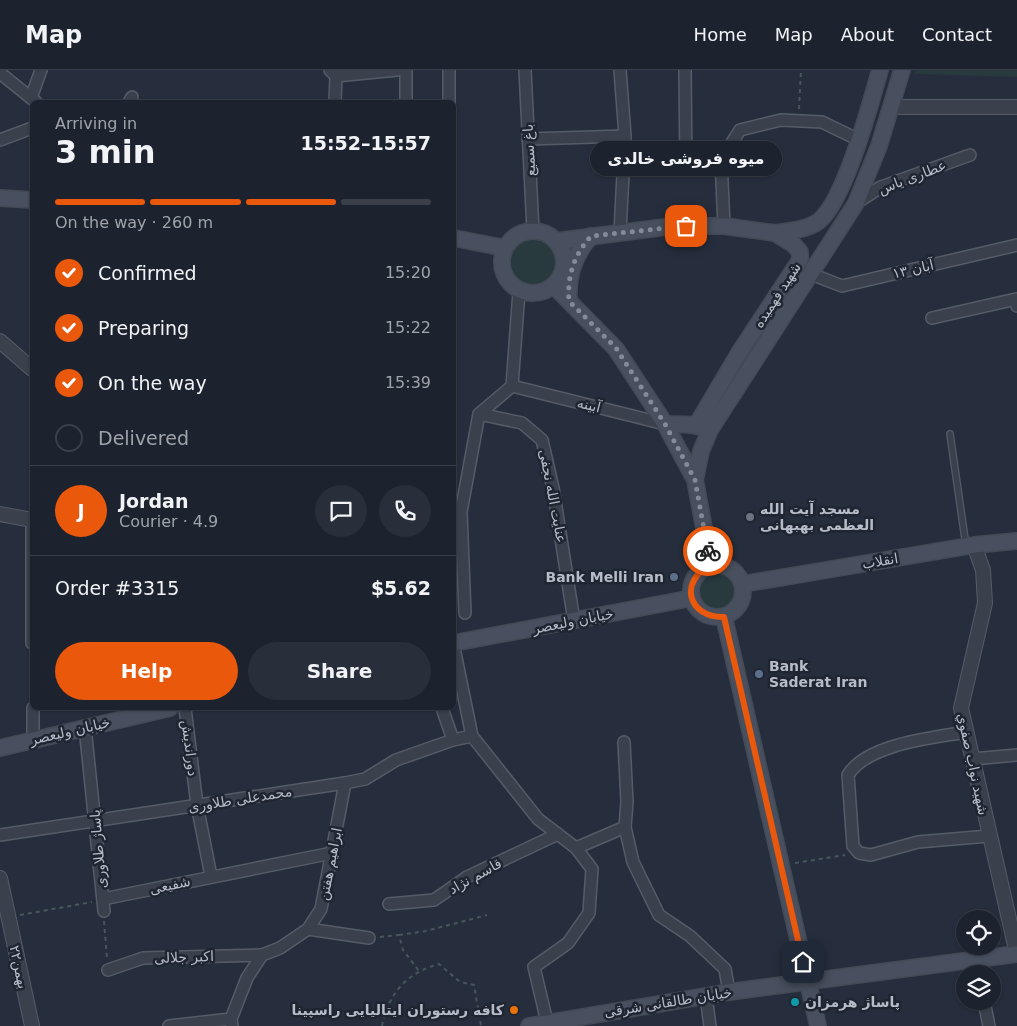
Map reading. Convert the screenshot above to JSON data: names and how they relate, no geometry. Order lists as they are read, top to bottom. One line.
{"streets":{"main road":["شهید فهمیده","انقلاب","خیابان ولیعصر","خیابان طالقانی شرقی"],"street":["باغ سمیع","عطاری یاس","۱۳ آبان","آبینه","عنایت الله نجفی","دوراندیش","شهید نواب صفوي","محمدعلی طلاوری","پاساژ طلاوری","ابراهیم هفتن","قاسم نژاد","شفیعی","اکبر جلالی","۲۲بهمن"]},"crossings":[["باغ سمیع","شهید فهمیده"],["عنایت الله نجفی","خیابان ولیعصر"],["انقلاب","خیابان ولیعصر"],["انقلاب","شهید نواب صفوي"],["خیابان ولیعصر","پاساژ طلاوری"],["دوراندیش","محمدعلی طلاوری"],["دوراندیش","شفیعی"],["شهید نواب صفوي","خیابان طالقانی شرقی"],["محمدعلی طلاوری","پاساژ طلاوری"],["محمدعلی طلاوری","ابراهیم هفتن"],["پاساژ طلاوری","شفیعی"],["ابراهیم هفتن","شفیعی"],["ابراهیم هفتن","اکبر جلالی"]],"places":["میوه فروشی خالدی","مسجد آیت الله العظمی بهبهانی","Bank Melli Iran","Bank Saderat Iran","پاساژ هرمزان","کافه رستوران ایتالیایی راسپینا"],"page":{"header":"Map","nav":["Home","Map","About","Contact"],"heading":["3 min","Arriving in","15:52–15:57"],"panel":["Jordan","Courier · 4.9","Order #3315","$5.62"],"bubble":"میوه فروشی خالدی","bar":"On the way · 260 m","list":[["Confirmed","15:20"],["Preparing","15:22"],["On the way","15:39"],"Delivered"],"round":"J","buttons":["Help","Share"]}}
